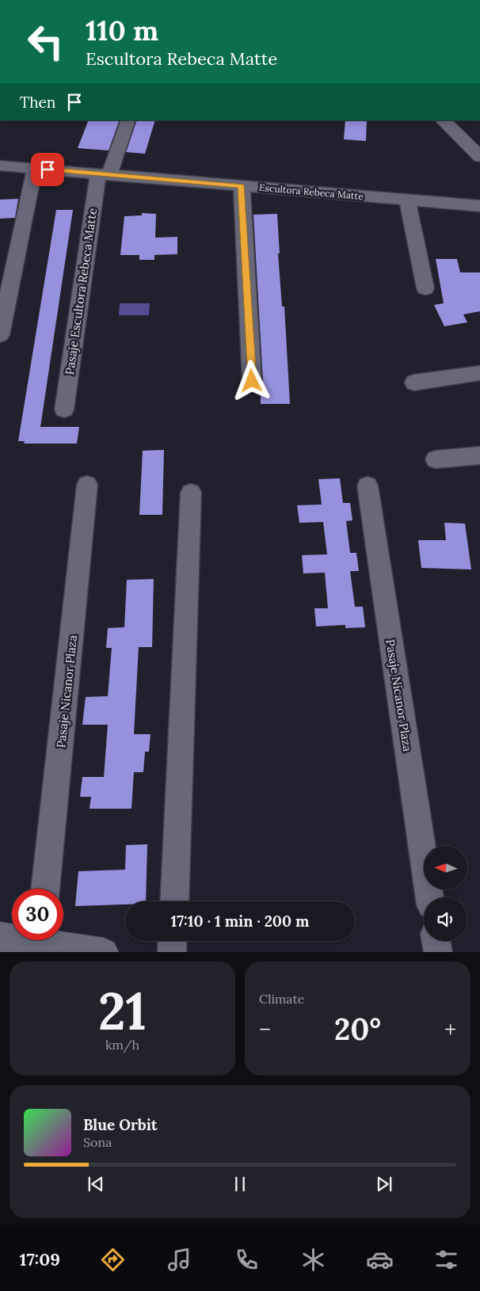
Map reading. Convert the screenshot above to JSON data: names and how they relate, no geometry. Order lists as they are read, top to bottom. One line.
{"streets":{"street":["Escultora Rebeca Matte","Pasaje Escultora Rebeca Matte","Pasaje Nicanor Plaza"]},"crossings":[["Escultora Rebeca Matte","Pasaje Escultora Rebeca Matte"]],"north":"left","page":{"turn":["110 m","Escultora Rebeca Matte"],"then":"Then","limit":"30","trip":"17:10 · 1 min · 200 m","tile":[["21","km/h"],"Climate"],"heat":["−","20°","+"],"song":["Blue Orbit","Sona"],"tabs":"17:09"}}
